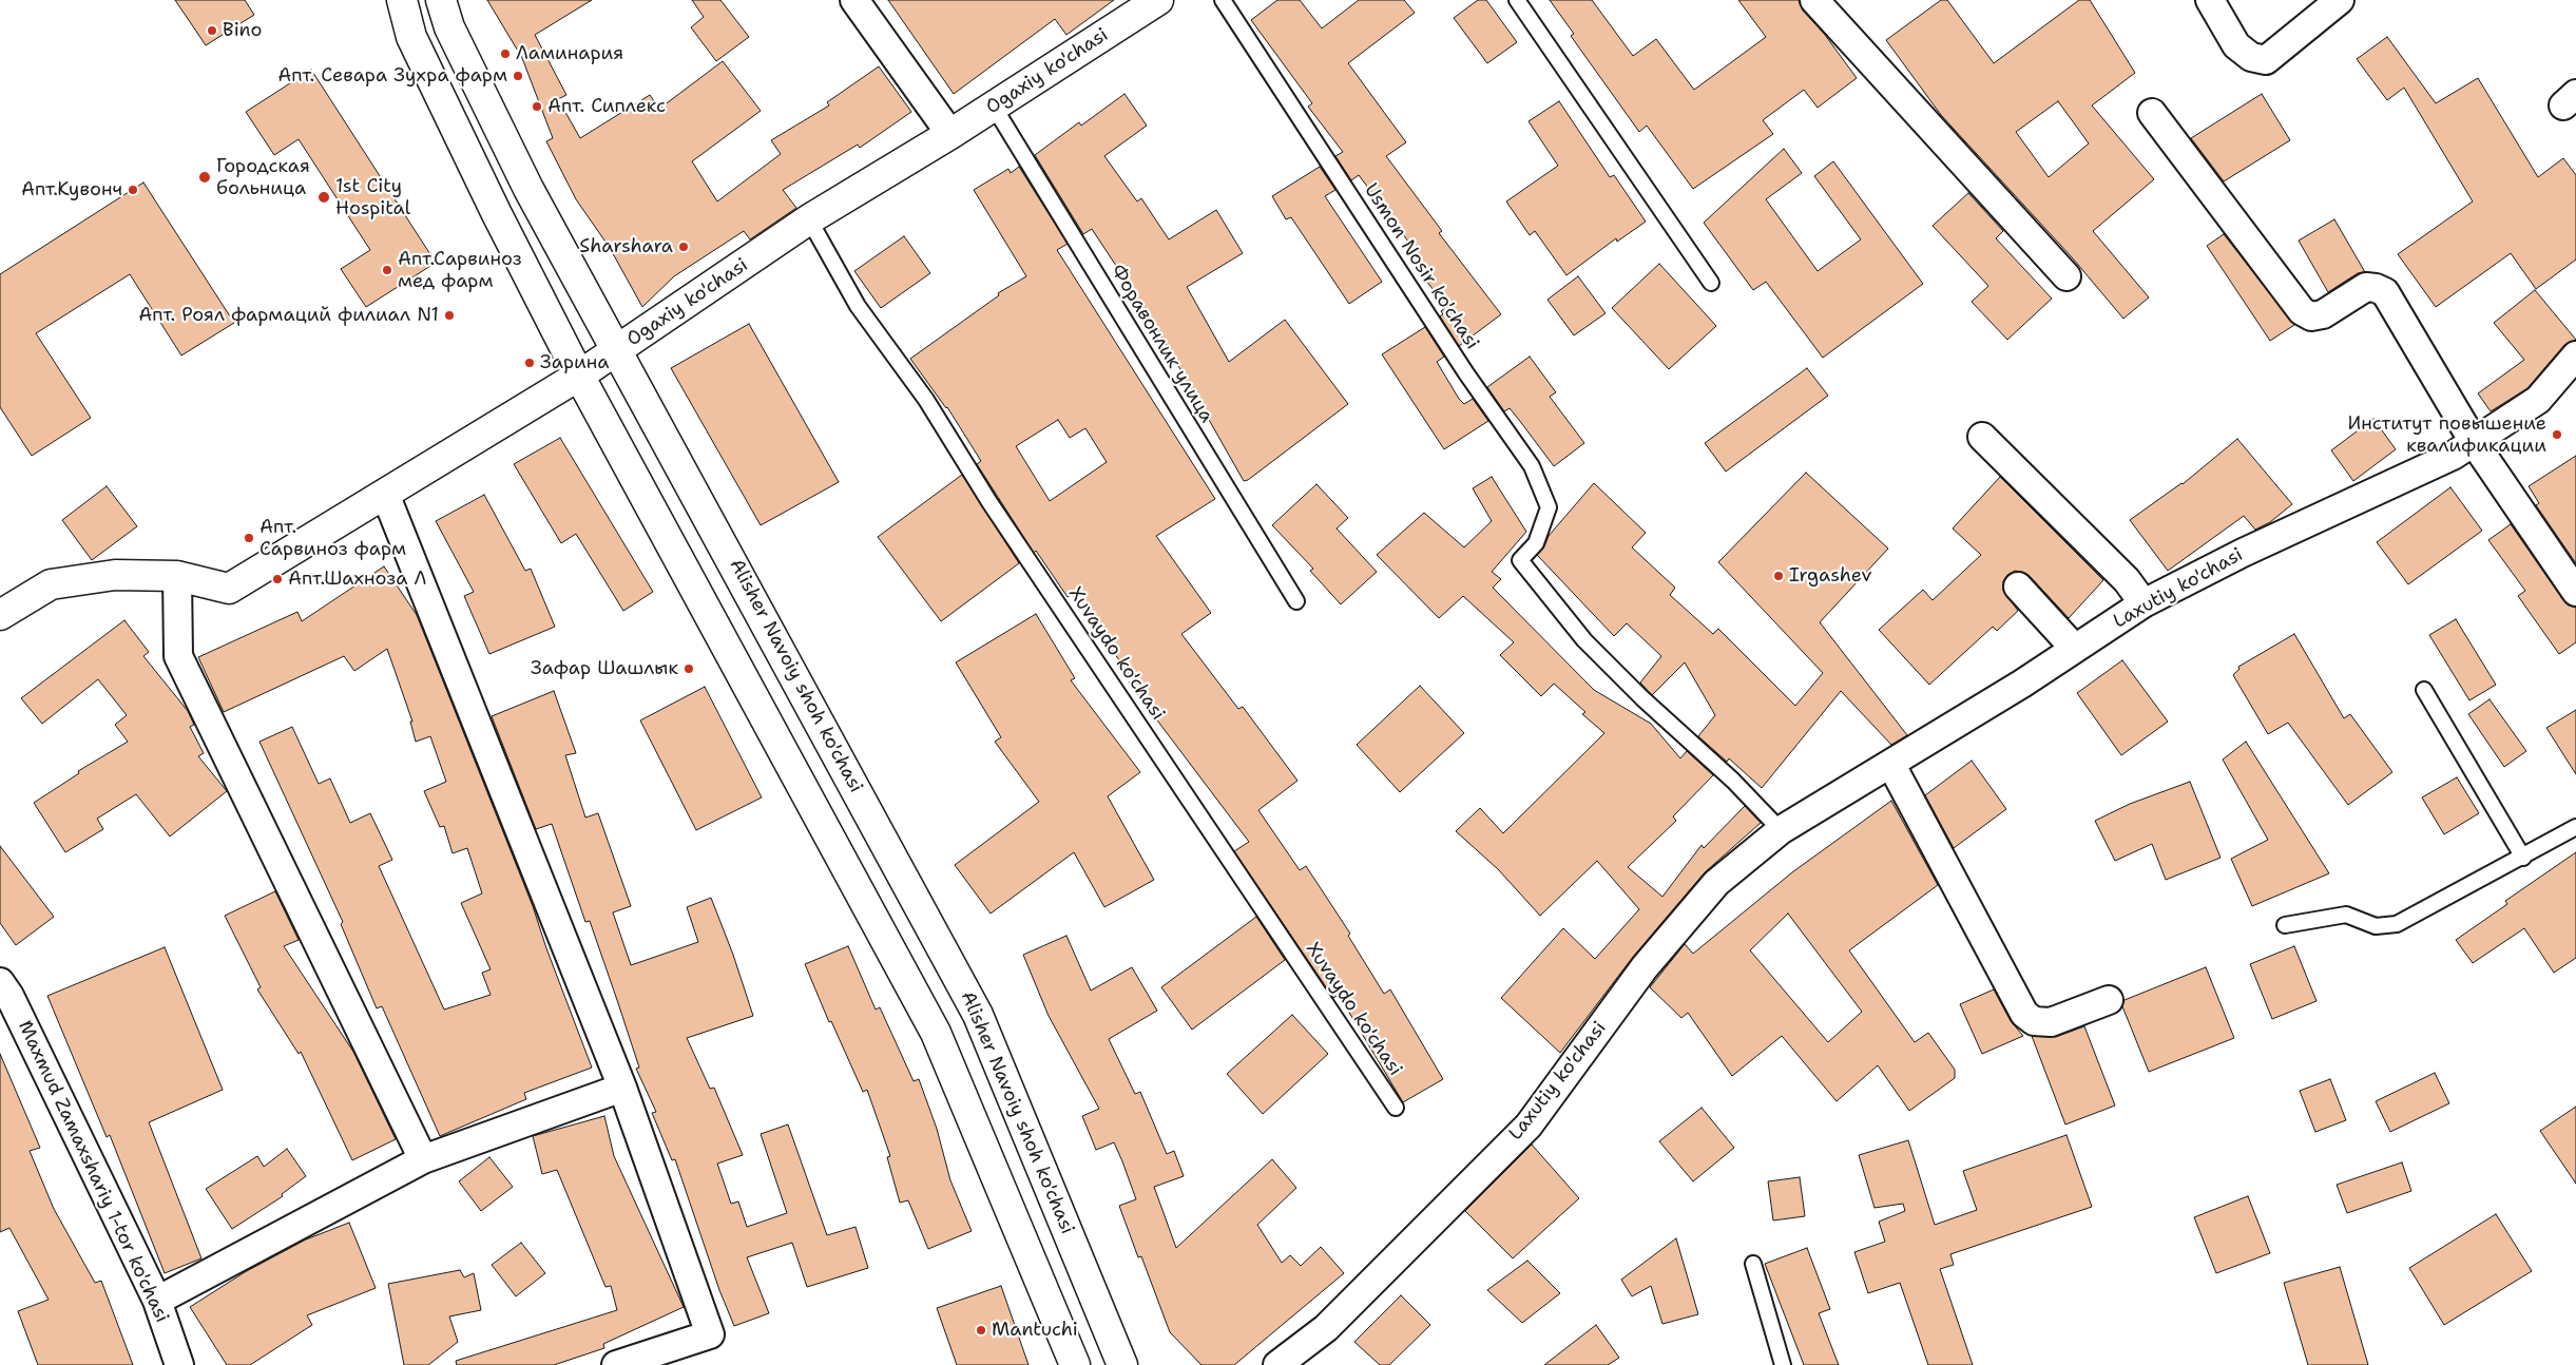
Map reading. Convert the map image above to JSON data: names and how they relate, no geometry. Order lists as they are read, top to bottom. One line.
{"streets":{"main road":["Ogaxiy ko'chasi","Alisher Navoiy shoh ko'chasi"],"street":["Laxutiy ko'chasi","Maxmud Zamaxshariy 1-tor ko'chasi"],"lane":["Usmon Nosir ko'chasi","Форавонлик улица","Xuvaydo ko'chasi"]},"crossings":[["Ogaxiy ko'chasi","Форавонлик улица"],["Ogaxiy ko'chasi","Xuvaydo ko'chasi"],["Ogaxiy ko'chasi","Alisher Navoiy shoh ko'chasi"],["Usmon Nosir ko'chasi","Laxutiy ko'chasi"]],"places":["Bino","Ламинария","Апт. Севара Зухра фарм","Апт. Сиплекс","Городская больница","Апт.Кувонч","1st City Hospital","Sharshara","Апт.Сарвиноз мед фарм","Апт. Роял фармаций филиал N1","Зарина","Институт повышение квалификации","Апт. Сарвиноз фарм","Irgashev","Апт.Шахноза Л","Зафар Шашлык","Mantuchi"]}
